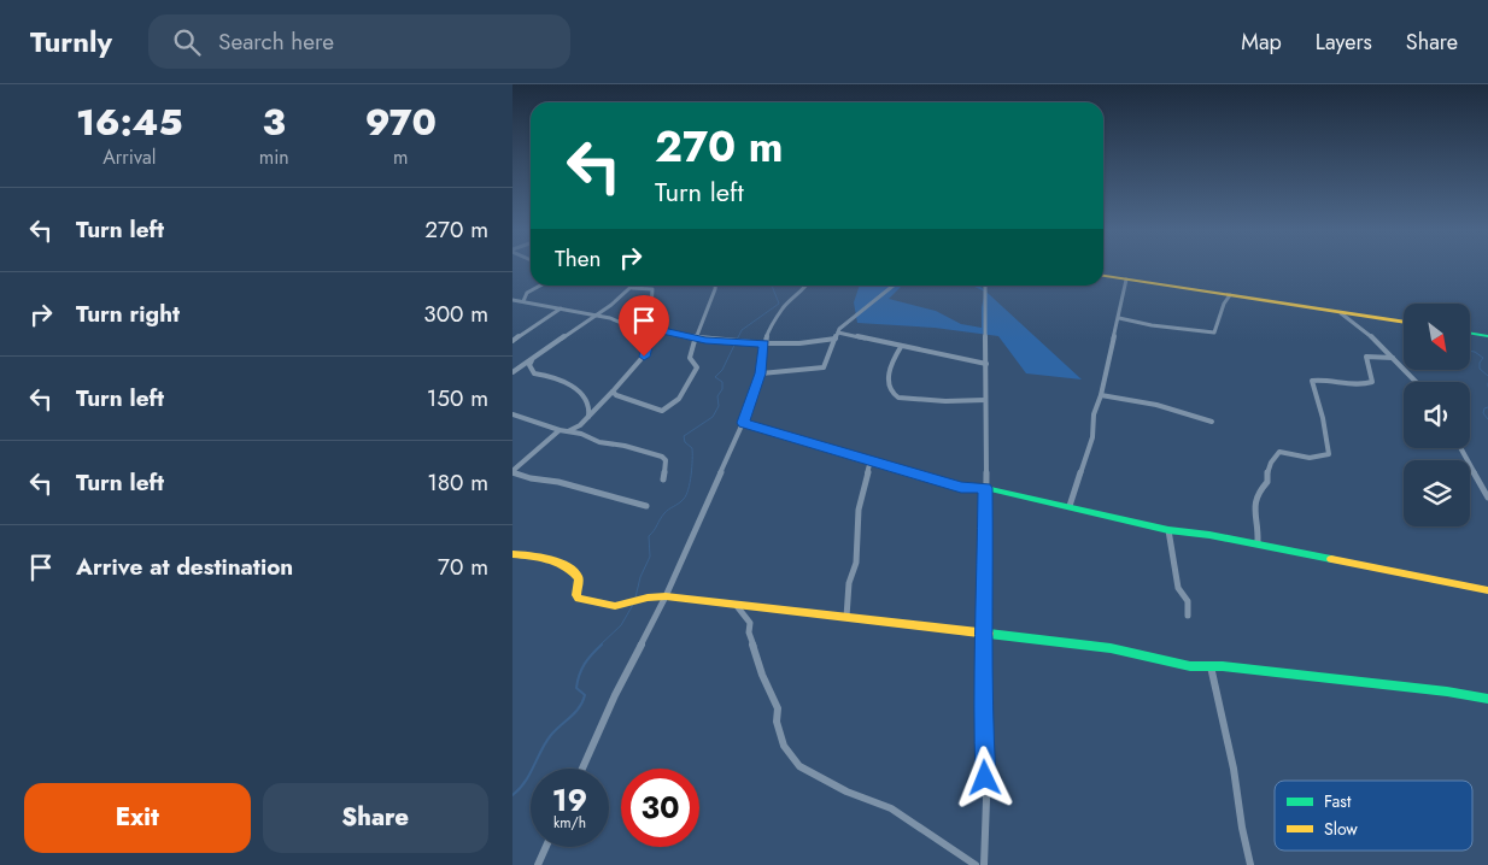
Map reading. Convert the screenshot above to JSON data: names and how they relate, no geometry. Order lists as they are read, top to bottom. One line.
{"legend":["Fast","Slow"],"north":"bottom right","page":{"header":"Turnly","search":"Search here","nav":["Map","Layers","Share"],"eta":["16:45","Arrival","3","min","970","m"],"turn":["270 m","Turn left"],"list":[{"name":"Turn left","value":"270 m"},{"name":"Turn right","value":"300 m"},{"name":"Turn left","value":"150 m"},{"name":"Turn left","value":"180 m"},{"name":"Arrive at destination","value":"70 m"}],"then":"Then","speed":"19 km/h","limit":"30","buttons":["Exit","Share"]}}
